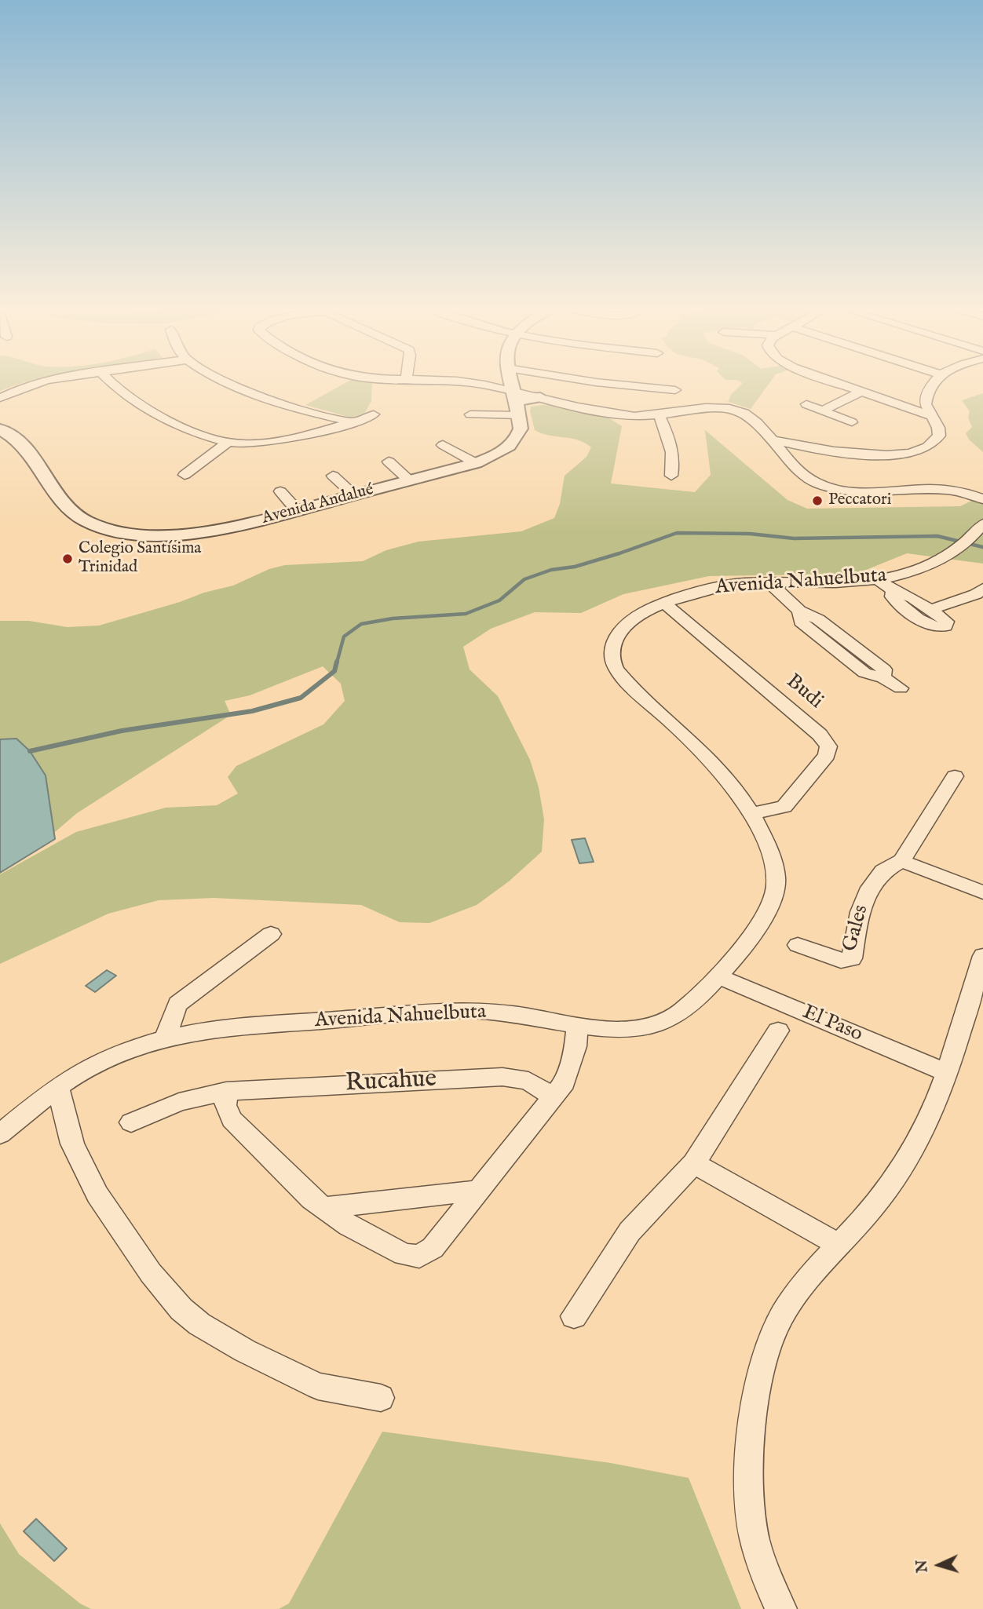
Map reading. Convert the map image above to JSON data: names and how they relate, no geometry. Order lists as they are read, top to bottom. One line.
{"streets":{"street":["Avenida Andalué","Avenida Nahuelbuta","Budi","Gales","El Paso","Rucahue"]},"crossings":[["Avenida Nahuelbuta","Budi"],["Avenida Nahuelbuta","El Paso"]],"places":["Peccatori","Colegio Santísima Trinidad"],"north":"left"}
